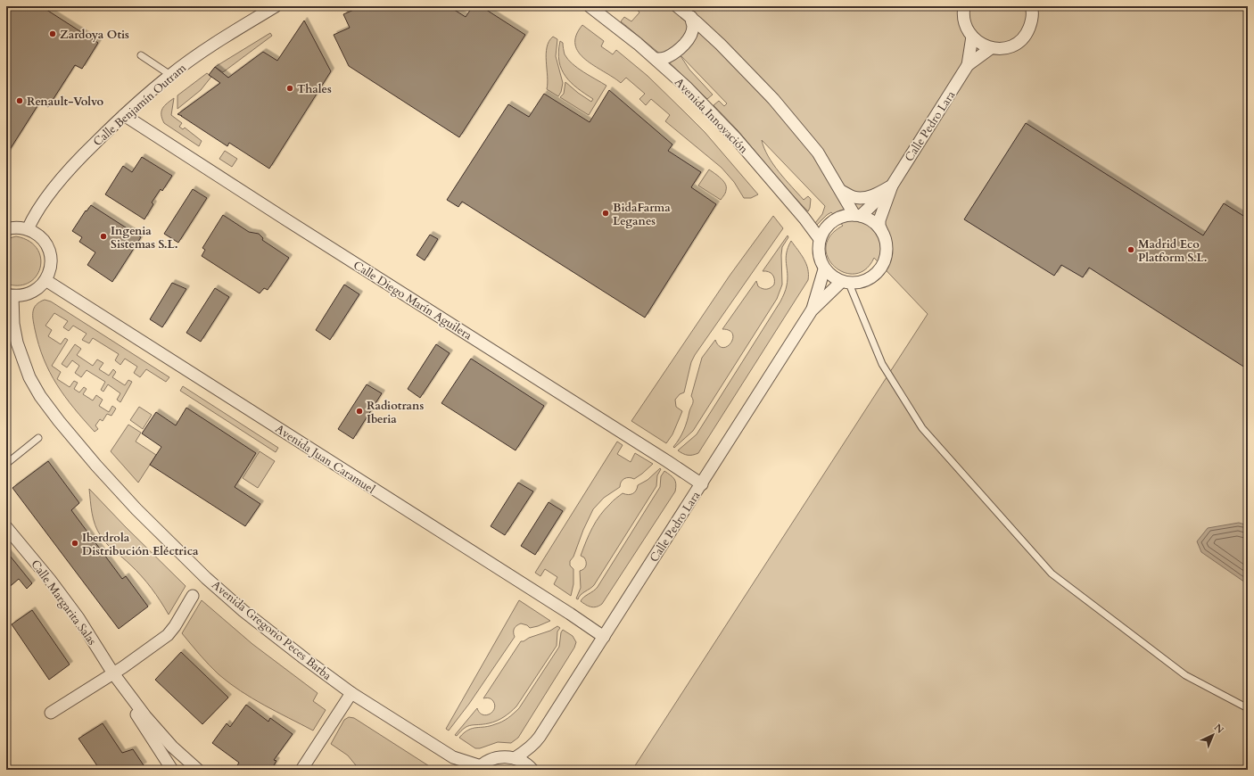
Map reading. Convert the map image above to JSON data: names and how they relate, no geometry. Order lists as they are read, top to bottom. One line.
{"streets":{"street":["Calle Benjamín Outram","Avenida Innovación","Calle Pedro Lara","Calle Diego Marín Aguilera","Avenida Juan Caramuel","Calle Margarita Salas","Avenida Gregorio Peces Barba"]},"crossings":[["Calle Benjamín Outram","Calle Diego Marín Aguilera"],["Avenida Innovación","Calle Pedro Lara"],["Calle Pedro Lara","Calle Diego Marín Aguilera"],["Calle Pedro Lara","Avenida Juan Caramuel"]],"places":["Zardoya Otis","Thales","Renault-Volvo","BidaFarma Leganes","Ingenia Sistemas S.L.","Madrid Eco Platform S.L.","Radiotrans Iberia","Iberdrola Distribución Eléctrica"],"north":"top right"}
